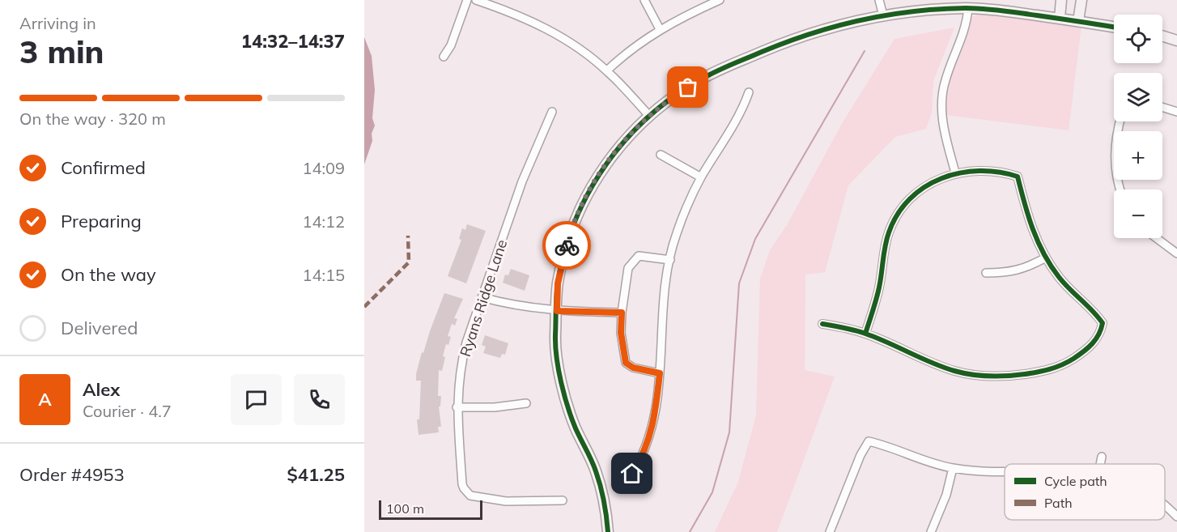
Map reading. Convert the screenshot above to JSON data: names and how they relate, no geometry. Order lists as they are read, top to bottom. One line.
{"streets":{"street":["Ryans Ridge Lane"]},"legend":["Cycle path","Path"],"scale_bar":"100 m","page":{"heading":["3 min","Arriving in","14:32–14:37"],"panel":["Alex","Courier · 4.7","Order #4953","$41.25"],"map_buttons":["+","−"],"bar":"On the way · 320 m","list":[["Confirmed","14:09"],["Preparing","14:12"],["On the way","14:15"],"Delivered"],"round":"A","scale":"100 m"}}
